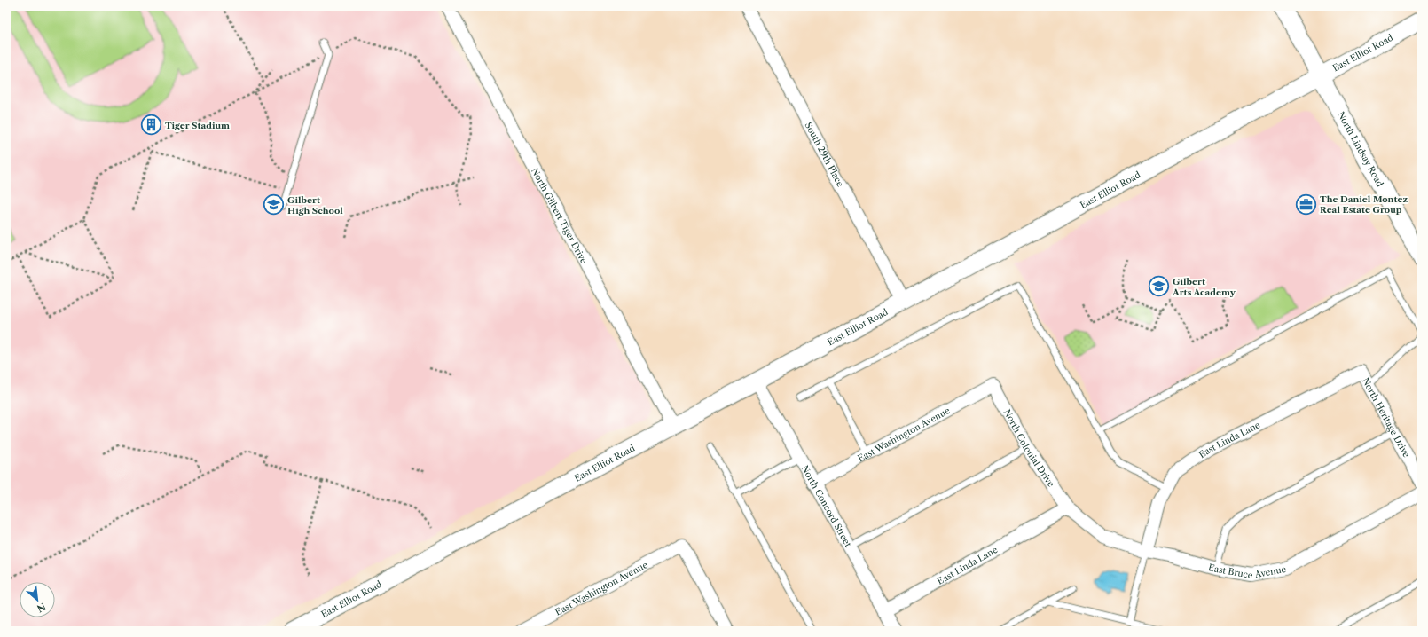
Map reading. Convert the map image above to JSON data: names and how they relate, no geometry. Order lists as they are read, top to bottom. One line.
{"streets":{"main road":["East Elliot Road","North Lindsay Road"],"street":["South 29th Place","North Gilbert Tiger Drive","North Heritage Drive","East Washington Avenue","East Linda Lane","North Colonial Drive","North Concord Street","East Bruce Avenue"]},"crossings":[["East Elliot Road","North Lindsay Road"],["East Elliot Road","South 29th Place"],["East Elliot Road","North Gilbert Tiger Drive"],["East Elliot Road","North Concord Street"],["North Heritage Drive","East Linda Lane"],["East Washington Avenue","North Colonial Drive"],["East Washington Avenue","North Concord Street"],["East Linda Lane","North Colonial Drive"],["East Linda Lane","North Concord Street"],["East Linda Lane","East Bruce Avenue"],["North Colonial Drive","East Bruce Avenue"]],"places":{"building":["Tiger Stadium"],"office":["The Daniel Montez Real Estate Group"],"school or university":["Gilbert High School","Gilbert Arts Academy"]},"north":"bottom right"}
